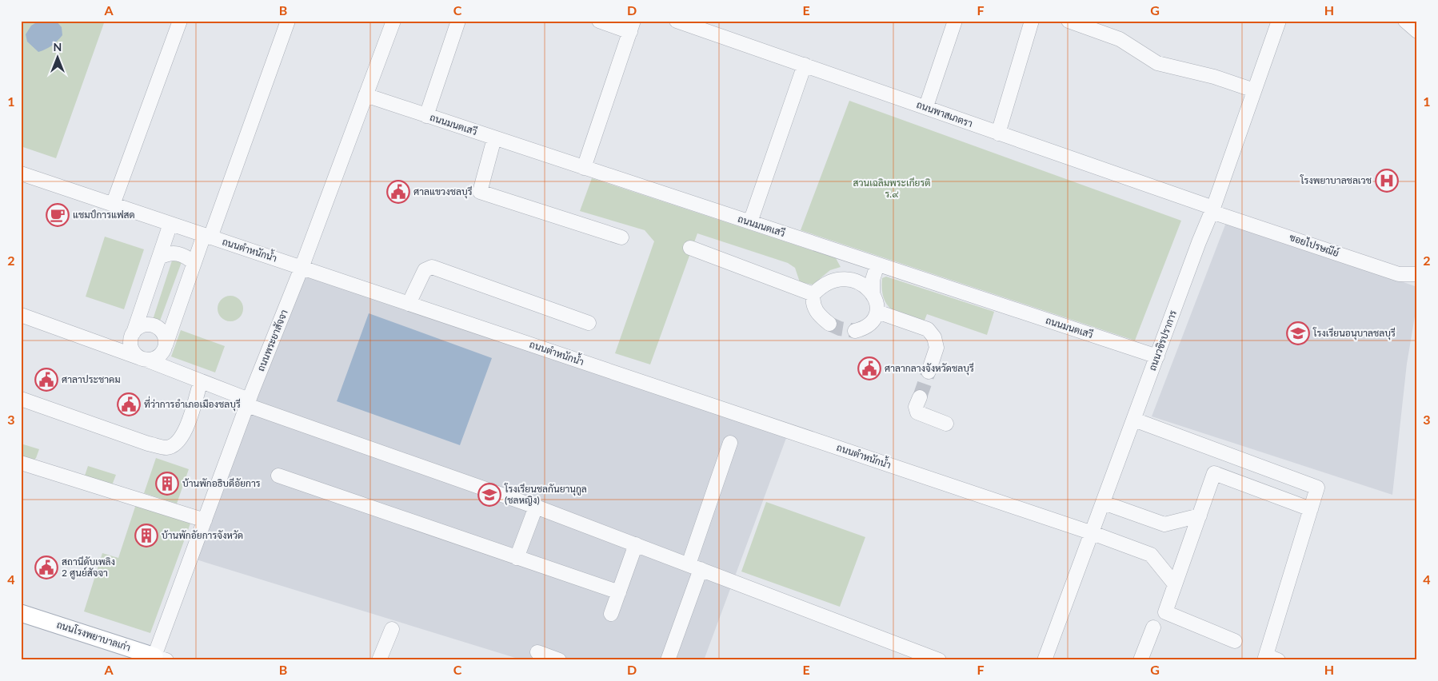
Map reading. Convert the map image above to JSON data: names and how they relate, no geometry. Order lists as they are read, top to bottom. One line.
{"streets":{"main road":["ถนนโรงพยาบาลเก่า"],"street":["ถนนพาสเภตรา","ถนนมนตเสวี","ซอยไปรษณีย์","ถนนตำหนักน้ำ","ถนนพระยาสัจจา","ถนนวชิรปราการ"]},"crossings":[["ถนนพาสเภตรา","ซอยไปรษณีย์"],["ถนนพาสเภตรา","ถนนวชิรปราการ"],["ถนนมนตเสวี","ถนนพระยาสัจจา"],["ถนนมนตเสวี","ถนนวชิรปราการ"],["ซอยไปรษณีย์","ถนนวชิรปราการ"],["ถนนตำหนักน้ำ","ถนนพระยาสัจจา"],["ถนนตำหนักน้ำ","ถนนวชิรปราการ"],["ถนนพระยาสัจจา","ถนนโรงพยาบาลเก่า"]],"parks":["สวนเฉลิมพระเกียรติ ร.๙"],"places":{"hospital":["โรงพยาบาลชลเวช"],"public building":["ศาลแขวงชลบุรี","ศาลากลางจังหวัดชลบุรี","ศาลาประชาคม","ที่ว่าการอำเภอเมืองชลบุรี","สถานีดับเพลิง 2 ศูนย์สัจจา"],"cafe":["แชมป์การแฟสด"],"school or university":["โรงเรียนอนุบาลชลบุรี","โรงเรียนชลกันยานุกูล (ชลหญิง)"],"building":["บ้านพักอธิบดีอัยการ","บ้านพักอัยการจังหวัด"]},"north":"top","grid":{"columns":["A","B","C","D","E","F","G","H"],"rows":["1","2","3","4"]}}
